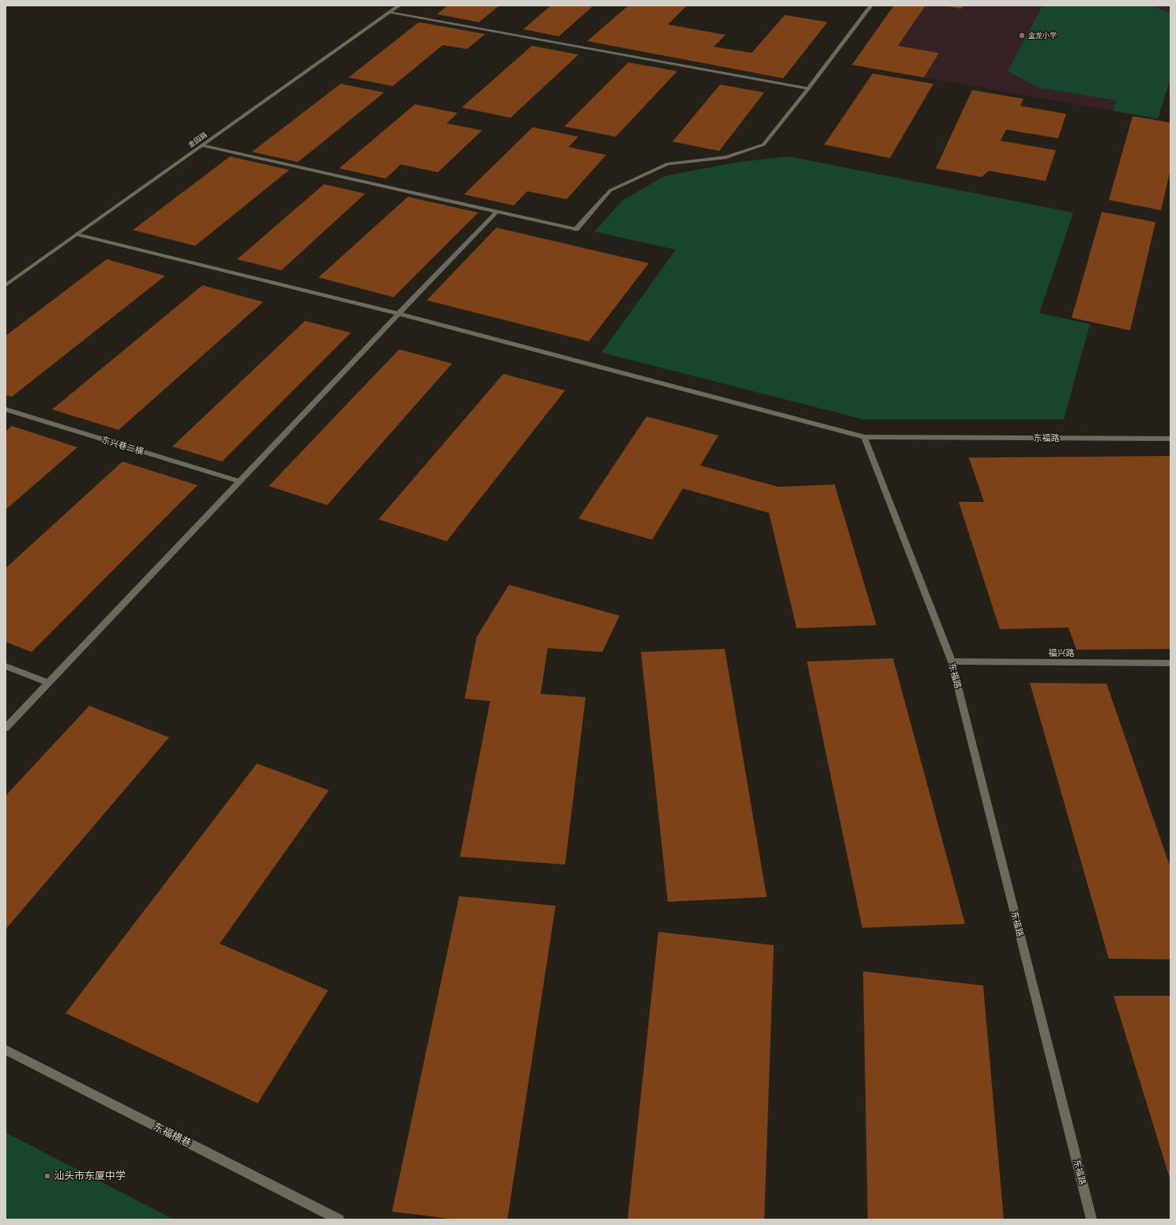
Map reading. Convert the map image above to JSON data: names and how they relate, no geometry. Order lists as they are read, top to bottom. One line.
{"streets":{"street":["金园路","东福路","东兴巷二横","福兴路","东福横巷"]},"crossings":[["东福路","福兴路"]],"places":["金龙小学","汕头市东厦中学"]}
